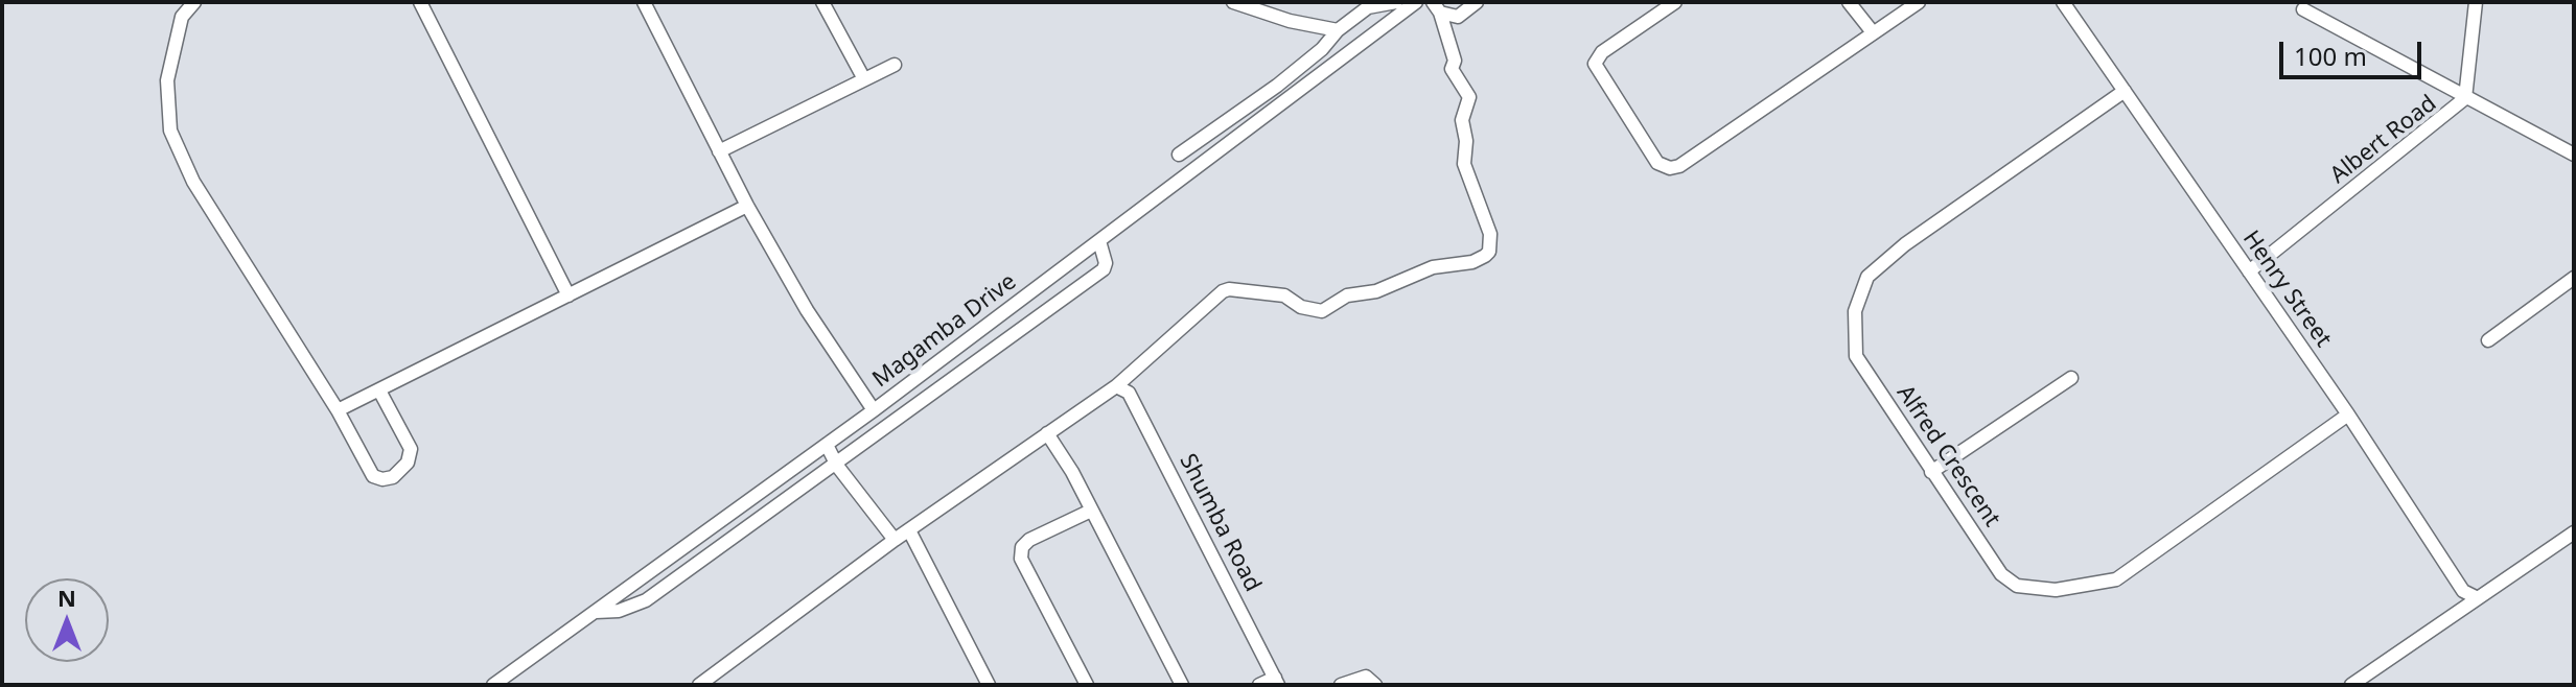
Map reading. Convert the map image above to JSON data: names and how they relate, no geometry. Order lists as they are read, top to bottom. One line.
{"streets":{"street":["Albert Road","Henry Street","Magamba Drive","Alfred Crescent","Shumba Road"]},"crossings":[["Albert Road","Henry Street"],["Henry Street","Alfred Crescent"]],"scale_bar":"100 m","north":"top"}
